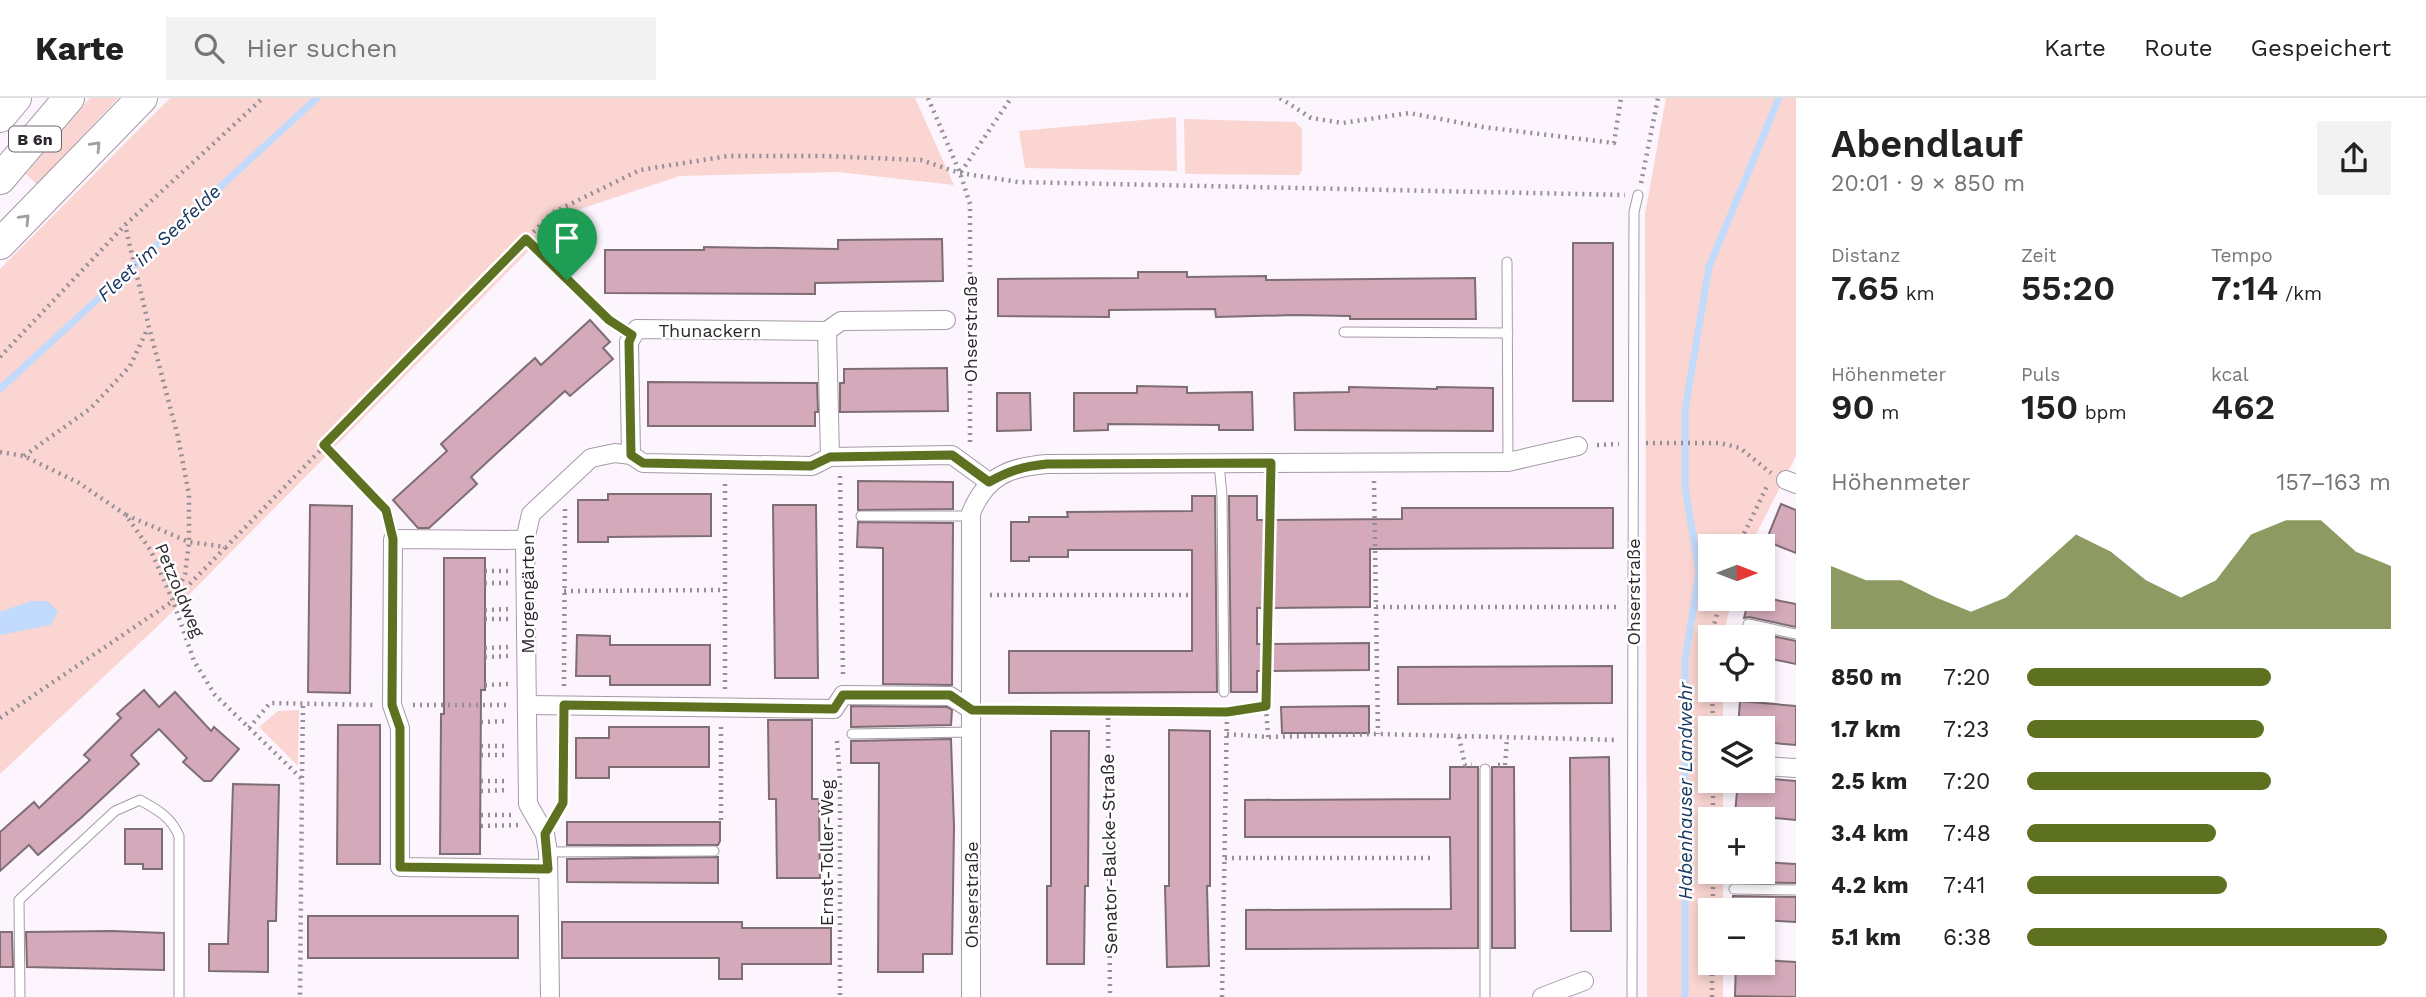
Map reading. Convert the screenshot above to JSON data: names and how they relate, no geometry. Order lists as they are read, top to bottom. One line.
{"streets":{"highway":["B 6n"],"street":["Ohserstraße","Thunackern","Morgengärten"],"path":["Petzoldweg","Ernst-Toller-Weg","Senator-Balcke-Straße"]},"crossings":[["Ohserstraße","Morgengärten"],["Morgengärten","Ernst-Toller-Weg"]],"water":["Fleet im Seefelde","Habenhauser Landwehr"],"north":"right","page":{"header":"Karte","search":"Hier suchen","nav":["Karte","Route","Gespeichert"],"heading":["Abendlauf","20:01 · 9 × 850 m"],"stats":[["Distanz","7.65 km"],["Zeit","55:20"],["Tempo","7:14 /km"],["Höhenmeter","90 m"],["Puls","150 bpm"],["kcal","462"]],"chart":["Höhenmeter","157–163 m"],"map_buttons":["+","−"],"list":[{"name":"850 m","note":"7:20"},{"name":"1.7 km","note":"7:23"},{"name":"2.5 km","note":"7:20"},{"name":"3.4 km","note":"7:48"},{"name":"4.2 km","note":"7:41"},{"name":"5.1 km","note":"6:38"}]}}
